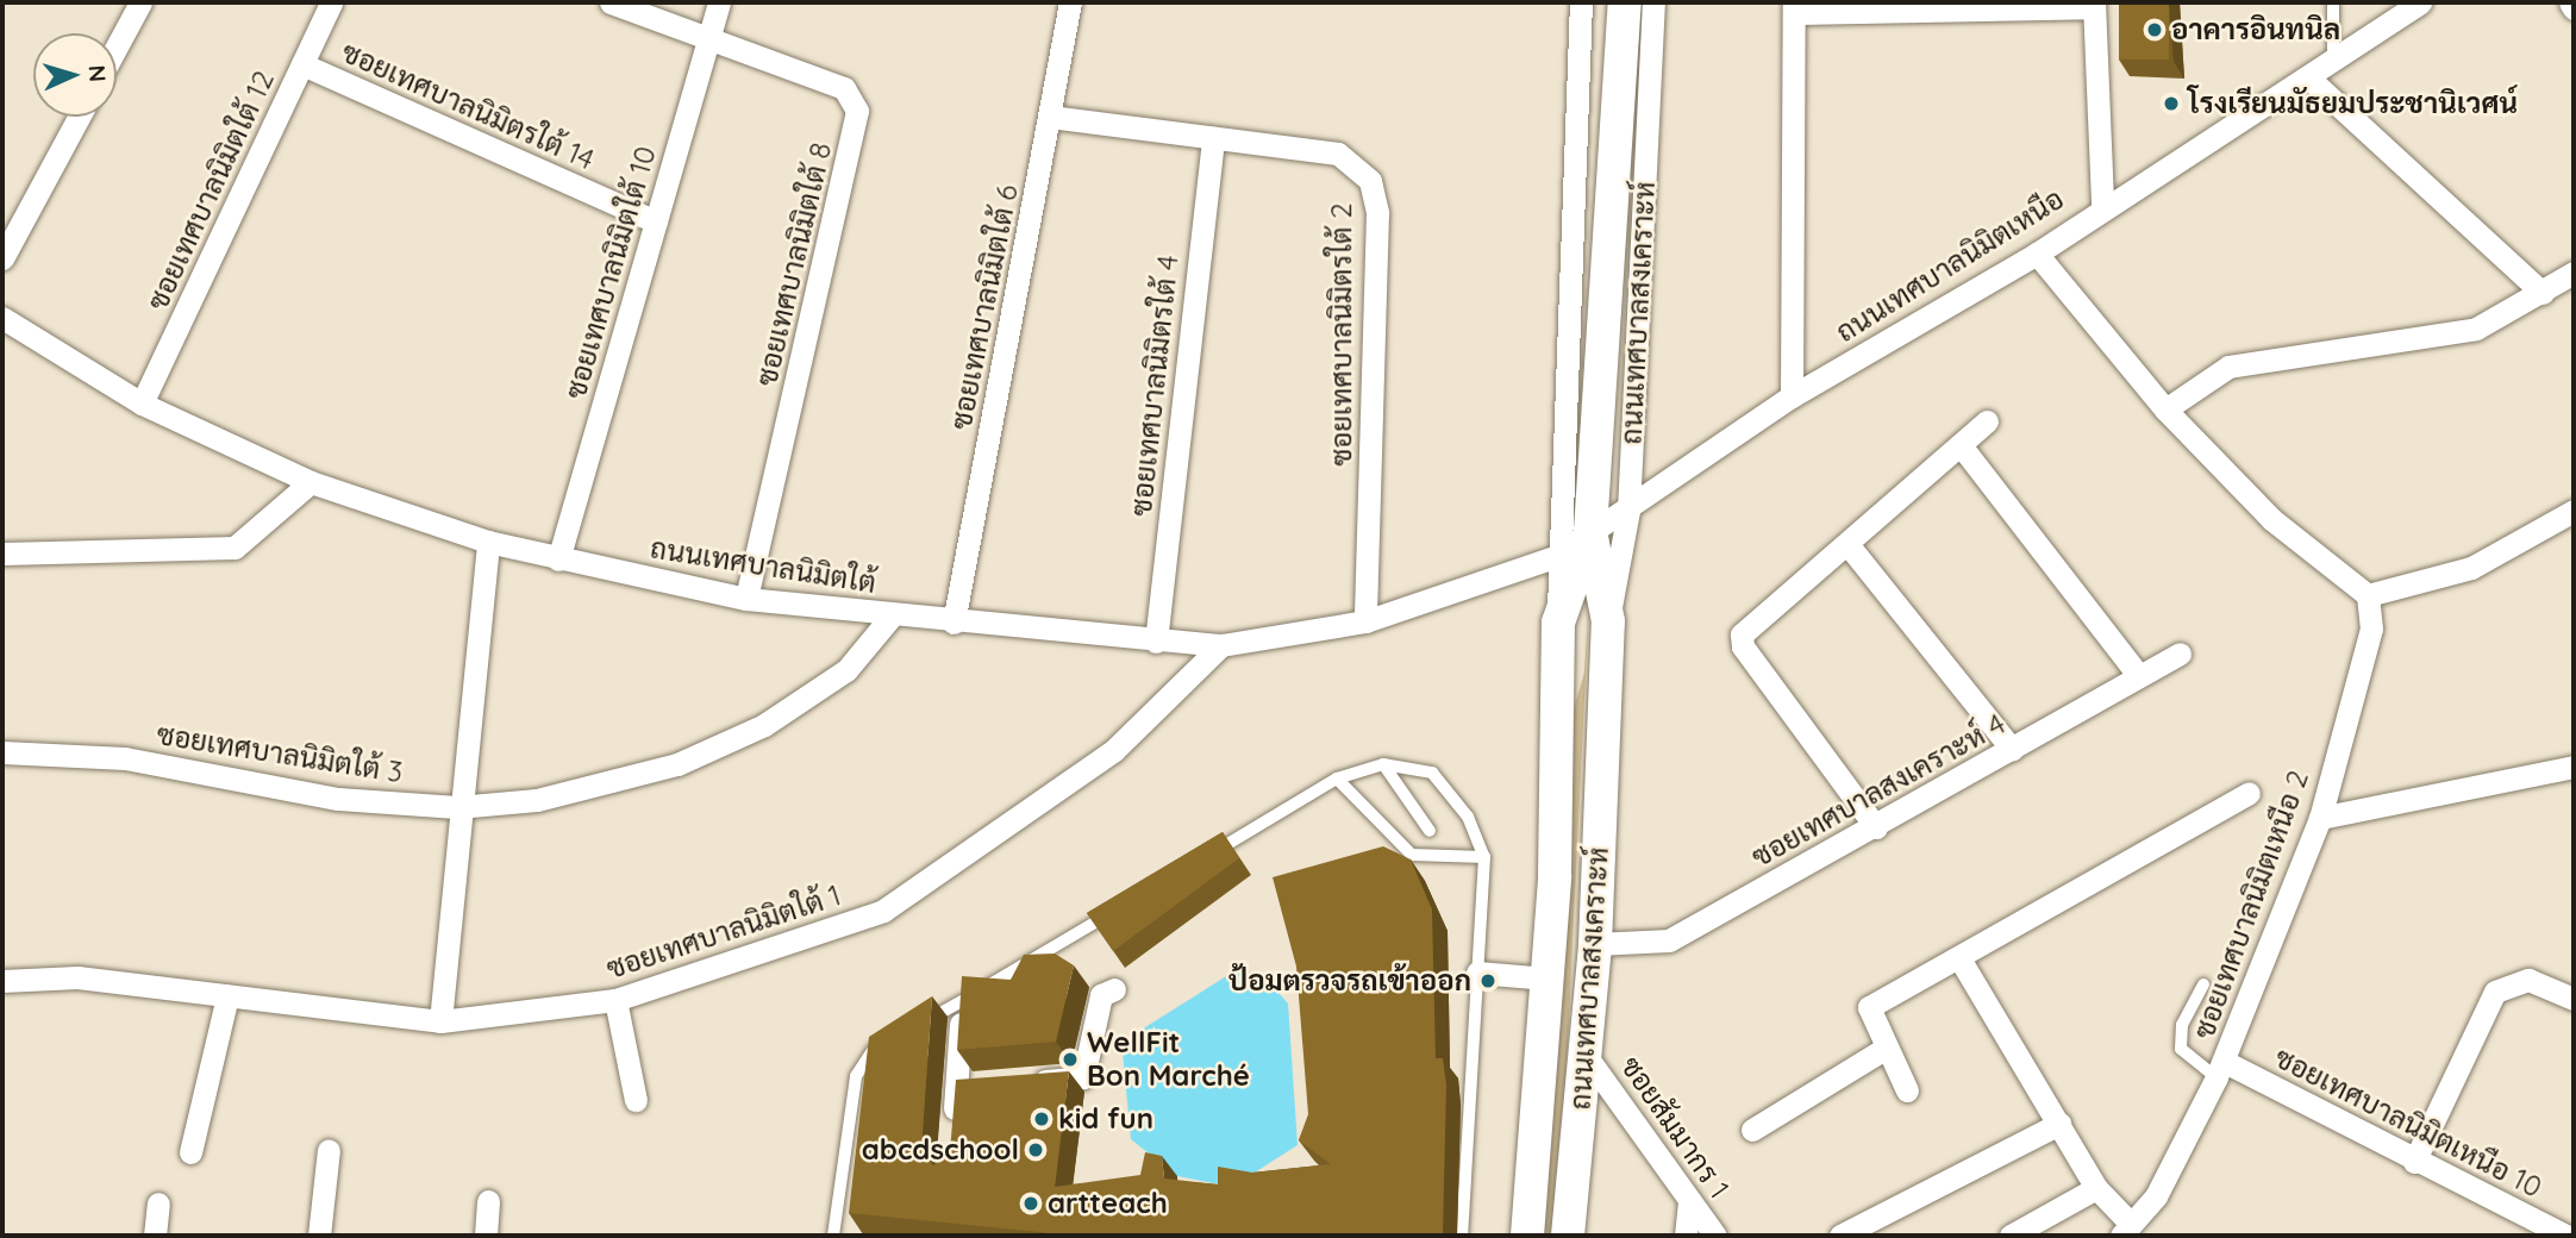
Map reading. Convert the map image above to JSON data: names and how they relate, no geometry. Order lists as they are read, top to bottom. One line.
{"streets":{"street":["ซอยเทศบาลนิมิตรใต้ 14","ซอยเทศบาลนิมิตใต้ 12","ซอยเทศบาลนิมิตใต้ 8","ถนนเทศบาลนิมิตเหนือ","ซอยเทศบาลนิมิตใต้ 10","ซอยเทศบาลนิมิตใต้ 6","ถนนเทศบาลสงเคราะห์","ซอยเทศบาลนิมิตรใต้ 2","ซอยเทศบาลนิมิตรใต้ 4","ถนนเทศบาลนิมิตใต้","ซอยเทศบาลนิมิตใต้ 3","ซอยเทศบาลสงเคราะห์ 4","ซอยเทศบาลนิมิตเหนือ 2","ซอยเทศบาลนิมิตใต้ 1","ซอยเทศบาลนิมิตเหนือ 10","ซอยสัมมากร 1"]},"crossings":[["ซอยเทศบาลนิมิตรใต้ 14","ซอยเทศบาลนิมิตใต้ 12"],["ซอยเทศบาลนิมิตรใต้ 14","ซอยเทศบาลนิมิตใต้ 10"],["ซอยเทศบาลนิมิตใต้ 12","ถนนเทศบาลนิมิตใต้"],["ซอยเทศบาลนิมิตใต้ 8","ซอยเทศบาลนิมิตใต้ 10"],["ซอยเทศบาลนิมิตใต้ 8","ถนนเทศบาลนิมิตใต้"],["ถนนเทศบาลนิมิตเหนือ","ถนนเทศบาลสงเคราะห์"],["ถนนเทศบาลนิมิตเหนือ","ถนนเทศบาลนิมิตใต้"],["ซอยเทศบาลนิมิตใต้ 10","ถนนเทศบาลนิมิตใต้"],["ซอยเทศบาลนิมิตใต้ 6","ซอยเทศบาลนิมิตรใต้ 2"],["ซอยเทศบาลนิมิตใต้ 6","ถนนเทศบาลนิมิตใต้"],["ถนนเทศบาลสงเคราะห์","ถนนเทศบาลนิมิตใต้"],["ถนนเทศบาลสงเคราะห์","ซอยเทศบาลสงเคราะห์ 4"],["ถนนเทศบาลสงเคราะห์","ซอยสัมมากร 1"],["ซอยเทศบาลนิมิตรใต้ 2","ซอยเทศบาลนิมิตรใต้ 4"],["ซอยเทศบาลนิมิตรใต้ 2","ถนนเทศบาลนิมิตใต้"],["ซอยเทศบาลนิมิตรใต้ 4","ถนนเทศบาลนิมิตใต้"],["ถนนเทศบาลนิมิตใต้","ซอยเทศบาลนิมิตใต้ 3"],["ถนนเทศบาลนิมิตใต้","ซอยเทศบาลนิมิตใต้ 1"],["ซอยเทศบาลนิมิตเหนือ 2","ซอยเทศบาลนิมิตเหนือ 10"]],"places":["อาคารอินทนิล","โรงเรียนมัธยมประชานิเวศน์","ป้อมตรวจรถเข้าออก","WellFit Bon Marché","kid fun","abcdschool","artteach"],"north":"right"}
